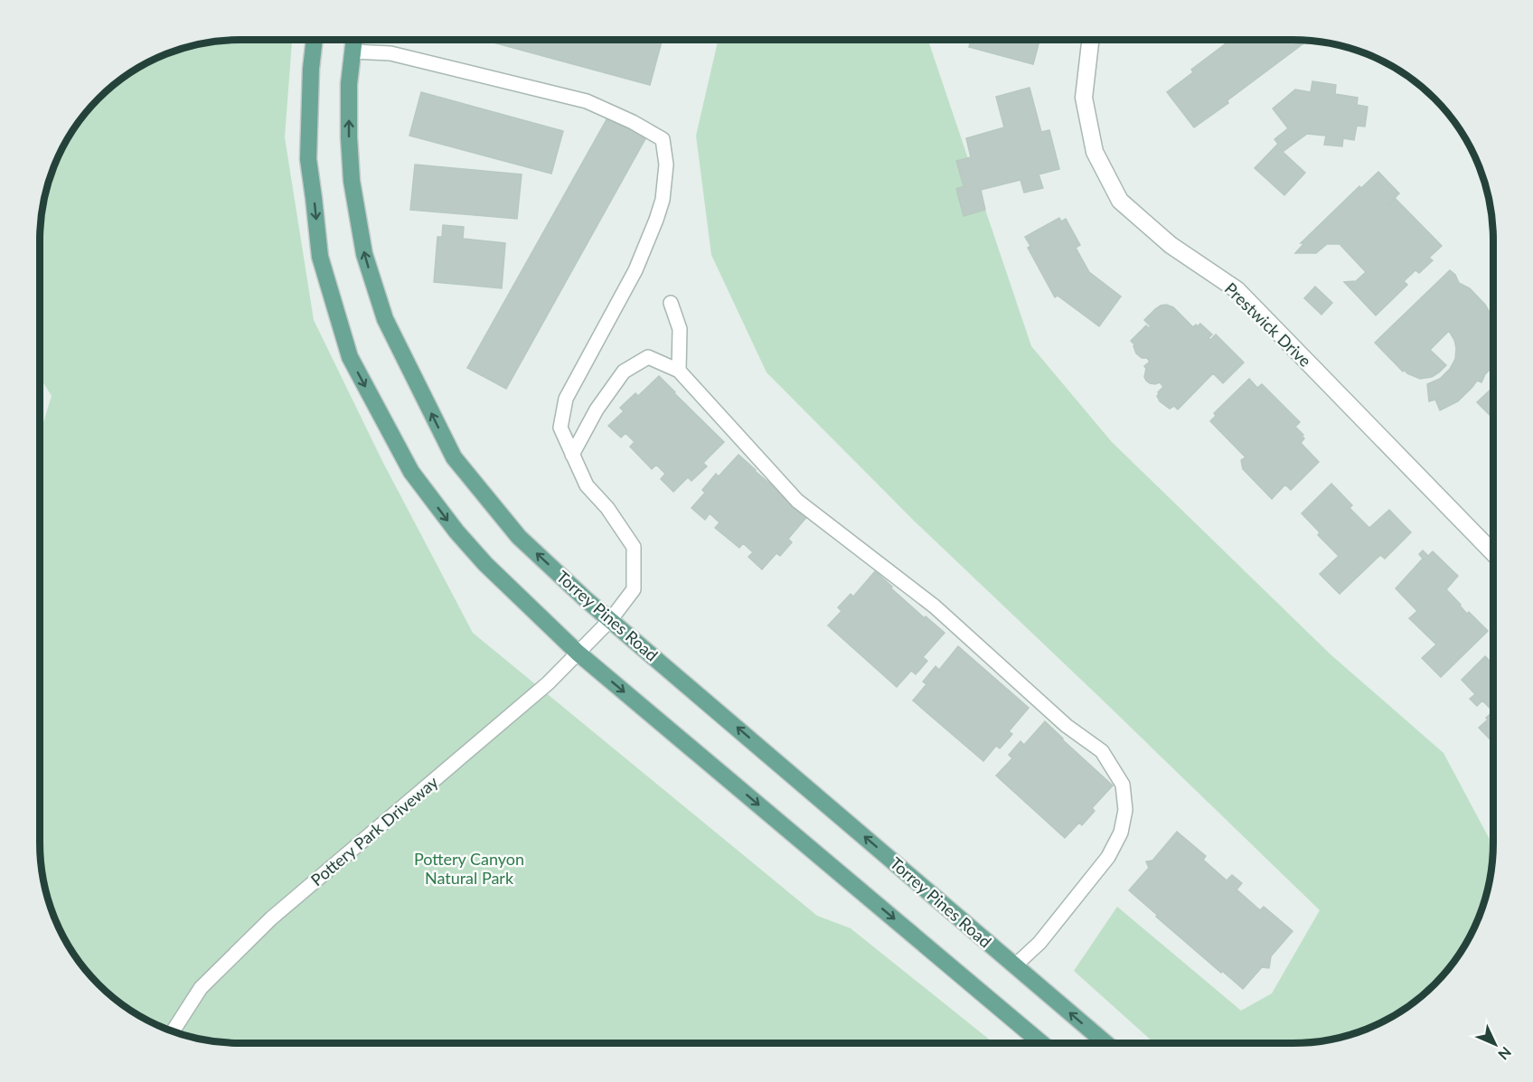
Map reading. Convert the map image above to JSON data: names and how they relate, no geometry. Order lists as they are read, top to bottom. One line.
{"streets":{"main road":["Torrey Pines Road"],"street":["Prestwick Drive"],"lane":["Pottery Park Driveway"]},"crossings":[["Torrey Pines Road","Pottery Park Driveway"]],"parks":["Pottery Canyon Natural Park"],"north":"bottom right"}
